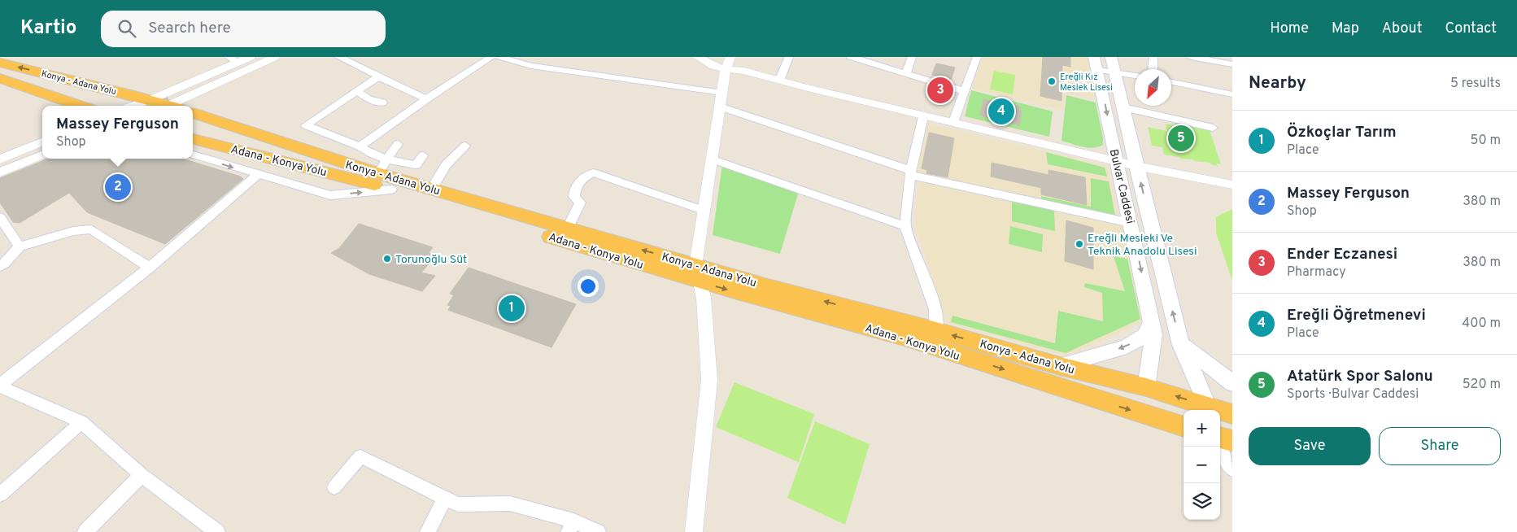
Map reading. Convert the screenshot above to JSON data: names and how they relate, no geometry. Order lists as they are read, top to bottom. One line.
{"streets":{"highway":["Konya - Adana Yolu","Adana - Konya Yolu"],"main road":["Bulvar Caddesi"]},"crossings":[["Konya - Adana Yolu","Adana - Konya Yolu"],["Konya - Adana Yolu","Bulvar Caddesi"]],"one_way":["Konya - Adana Yolu","Adana - Konya Yolu"],"places":["Ereğli Kız Meslek Lisesi","Ereğli Mesleki Ve Teknik Anadolu Lisesi","Torunoğlu Süt"],"north":"bottom left","page":{"header":"Kartio","search":"Search here","nav":["Home","Map","About","Contact"],"heading":["Nearby","5 results"],"pins":["3","4","5","2","1"],"popup":["Massey Ferguson","Shop"],"list":[{"mark":"1","name":"Özkoçlar Tarım","note":"Place","value":"50 m"},{"mark":"2","name":"Massey Ferguson","note":"Shop","value":"380 m"},{"mark":"3","name":"Ender Eczanesi","note":"Pharmacy","value":"380 m"},{"mark":"4","name":"Ereğli Öğretmenevi","note":"Place","value":"400 m"},{"mark":"5","name":"Atatürk Spor Salonu","note":"Sports · Bulvar Caddesi","value":"520 m"}],"map_buttons":["+","−"],"buttons":["Save","Share"]}}
